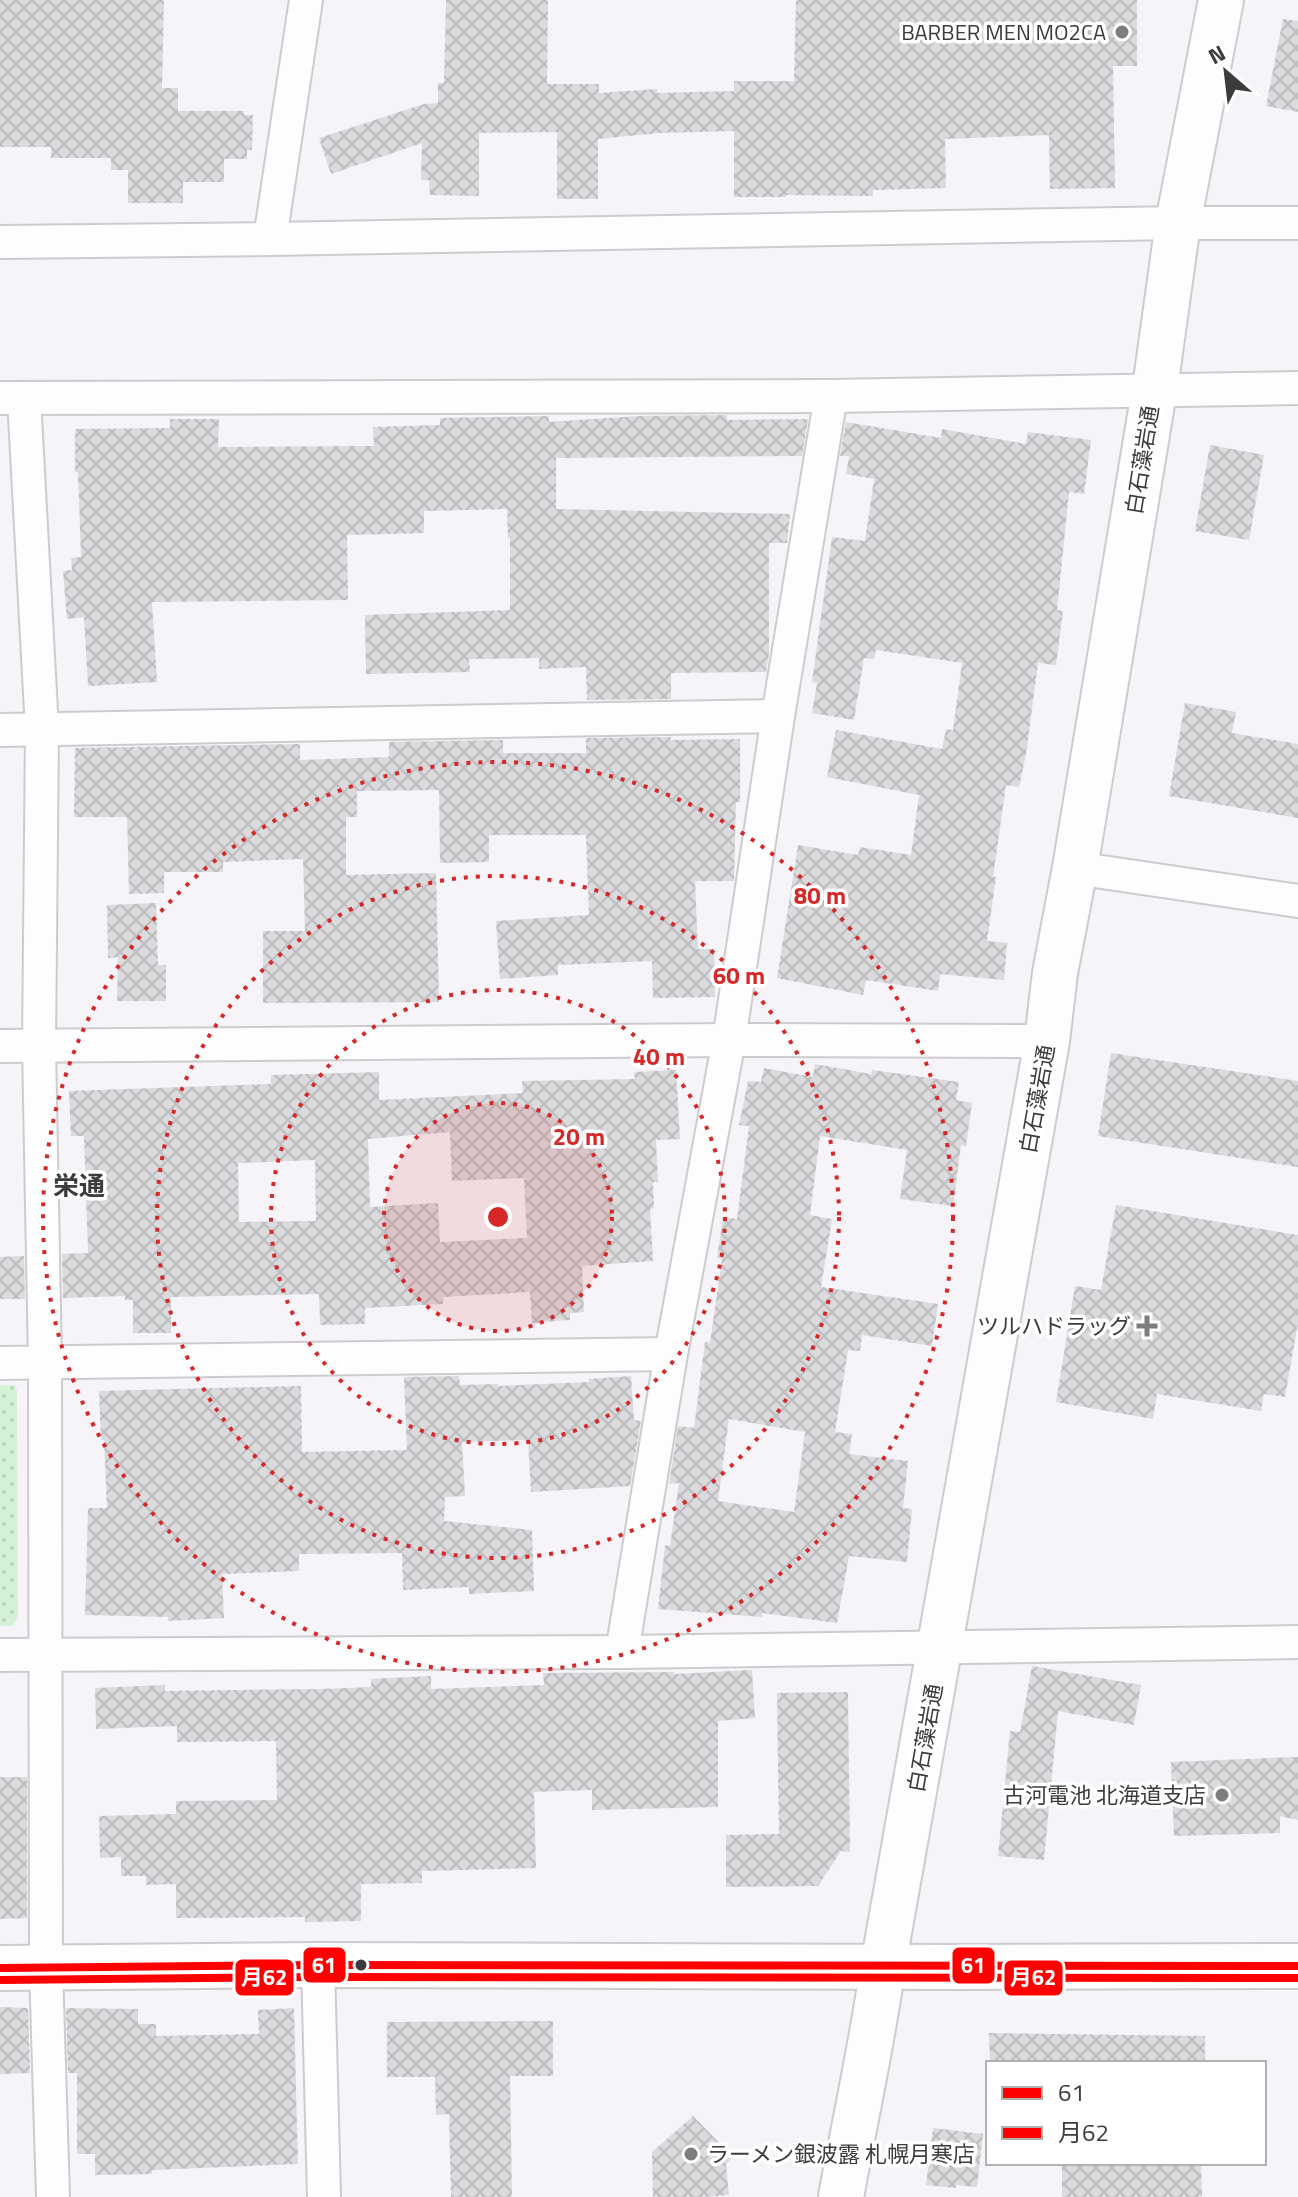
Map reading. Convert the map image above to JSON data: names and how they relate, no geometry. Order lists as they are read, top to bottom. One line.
{"streets":{"main road":["白石藻岩通"]},"districts":["栄通"],"places":{"other":["BARBER MEN MO2CA","古河電池 北海道支店","ラーメン銀波露 札幌月寒店"],"health":["ツルハドラッグ"]},"lines":["transit line 61","transit line 月62"],"legend":["61","月62"],"north":"top left","rings":["80 m","60 m","40 m","20 m"]}
